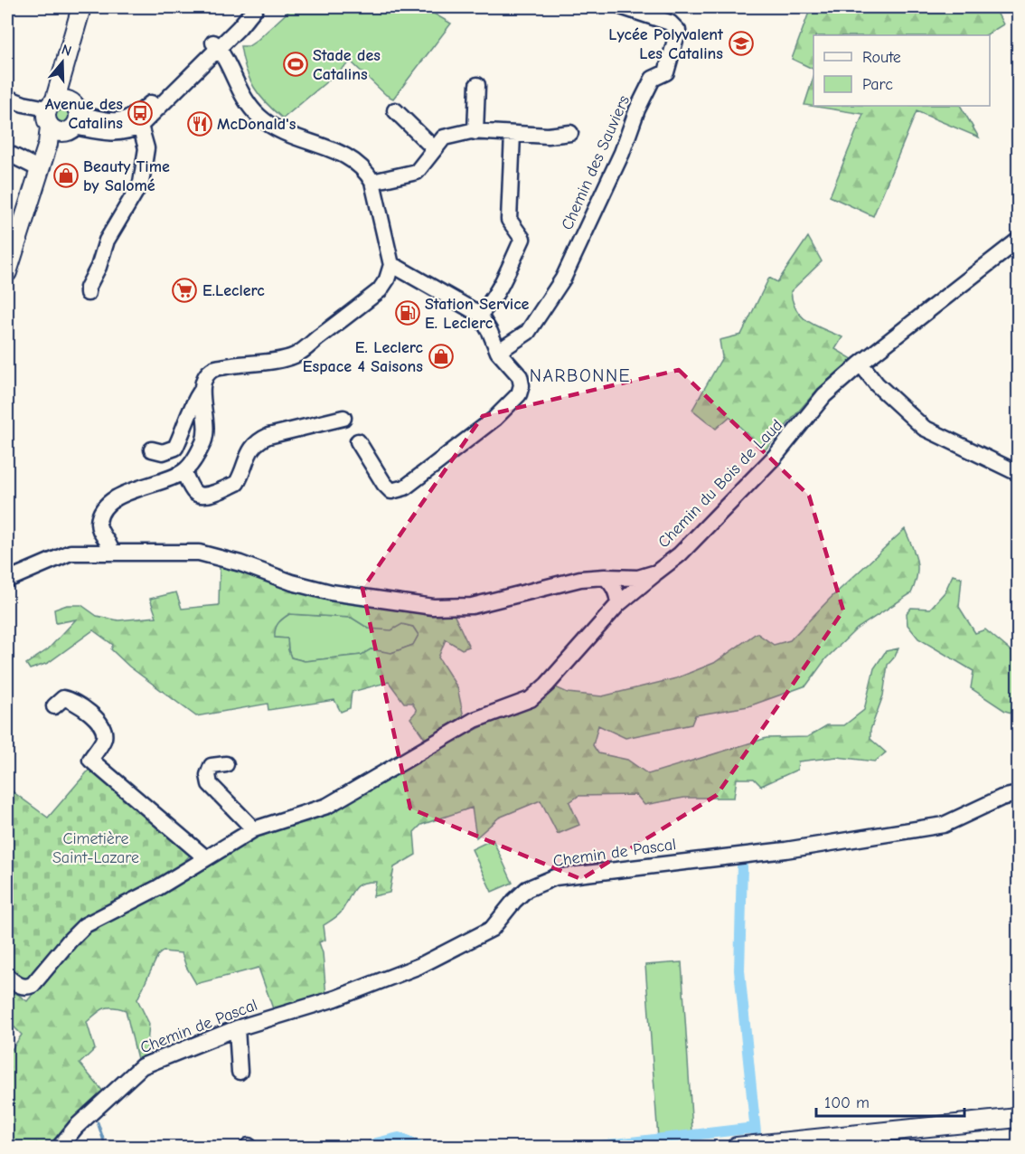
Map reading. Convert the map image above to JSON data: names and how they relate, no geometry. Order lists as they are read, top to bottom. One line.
{"streets":{"street":["Chemin des Sauviers","Chemin du Bois de Laud","Chemin de Pascal"]},"districts":["NARBONNE"],"parks":["Cimetière Saint-Lazare"],"places":{"school or university":["Lycée Polyvalent Les Catalins"],"sports":["Stade des Catalins"],"bus stop":["Avenue des Catalins"],"restaurant":["McDonald's"],"shop":["Beauty Time by Salomé","E. Leclerc Espace 4 Saisons"],"supermarket":["E.Leclerc"],"fuel station":["Station Service E. Leclerc"]},"legend":["Route","Parc"],"scale_bar":"100 m","north":"top"}
